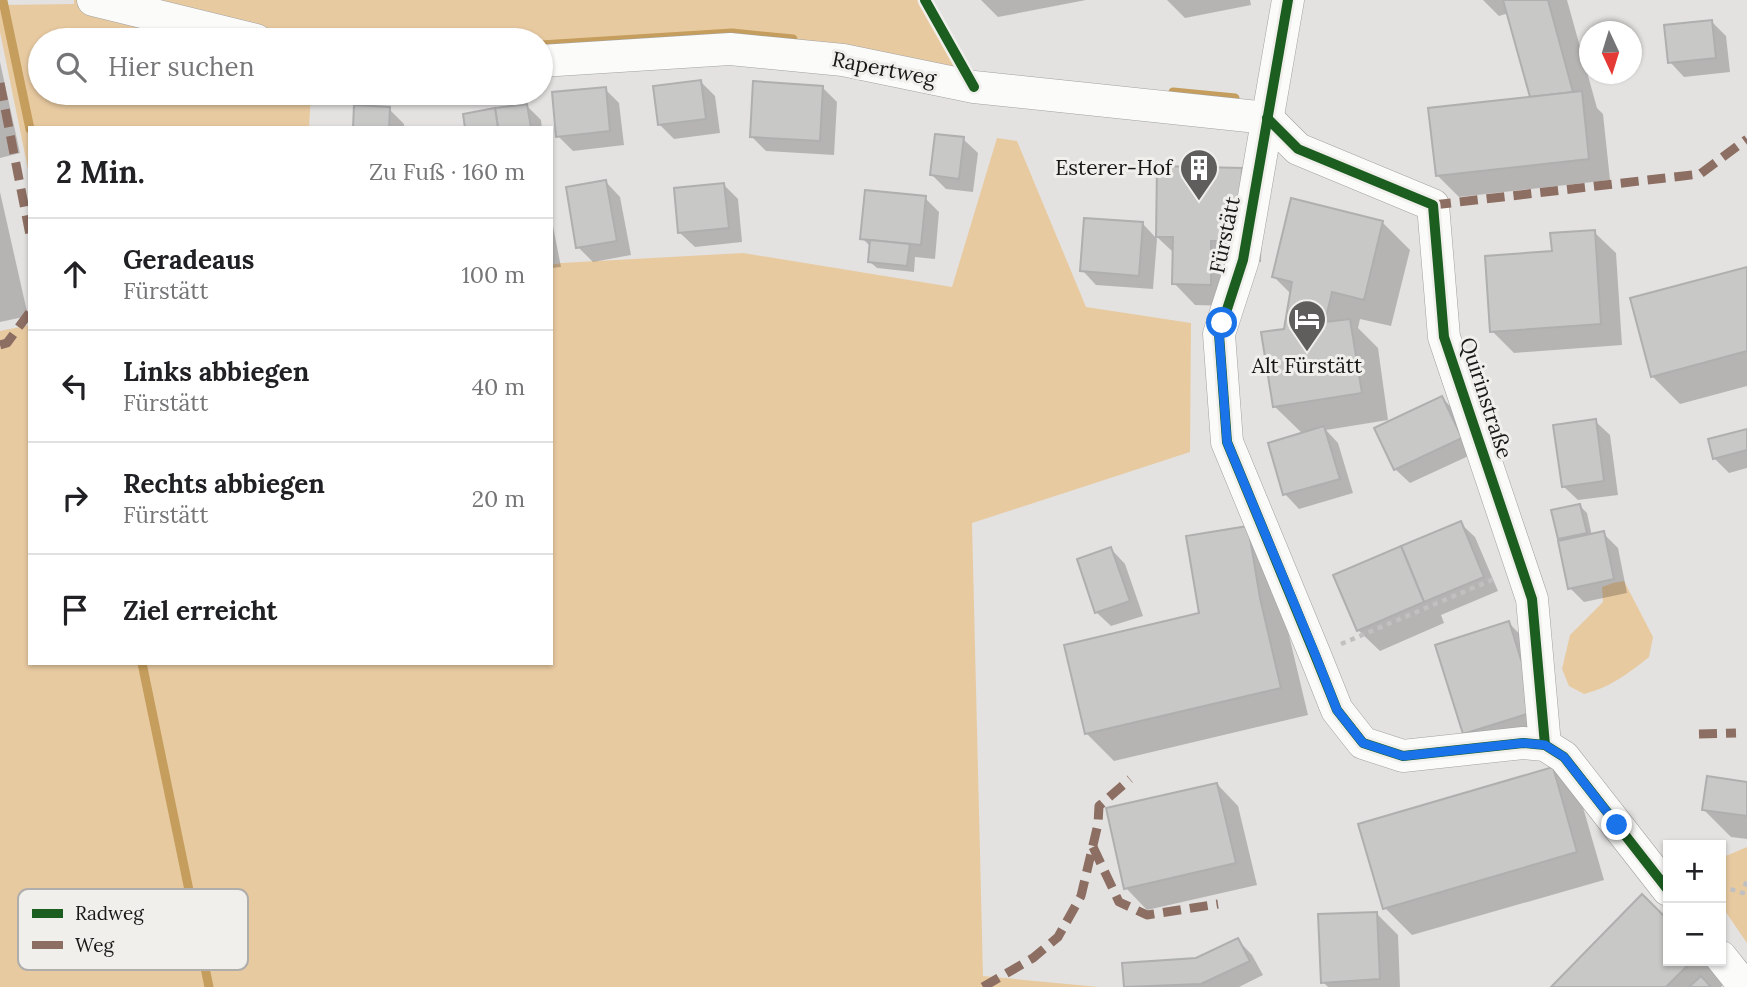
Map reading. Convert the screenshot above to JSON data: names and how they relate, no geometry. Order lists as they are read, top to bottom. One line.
{"streets":{"street":["Rapertweg","Fürstätt","Quirinstraße"]},"crossings":[["Rapertweg","Fürstätt"],["Rapertweg","Quirinstraße"],["Fürstätt","Quirinstraße"]],"places":{"building":["Esterer-Hof"],"hotel":["Alt Fürstätt"]},"legend":["Radweg","Weg"],"north":"bottom","page":{"search":"Hier suchen","heading":["2 Min.","Zu Fuß · 160 m"],"list":[["Geradeaus","Fürstätt","100 m"],["Links abbiegen","Fürstätt","40 m"],["Rechts abbiegen","Fürstätt","20 m"],"Ziel erreicht"],"map_buttons":["+","−"]}}
